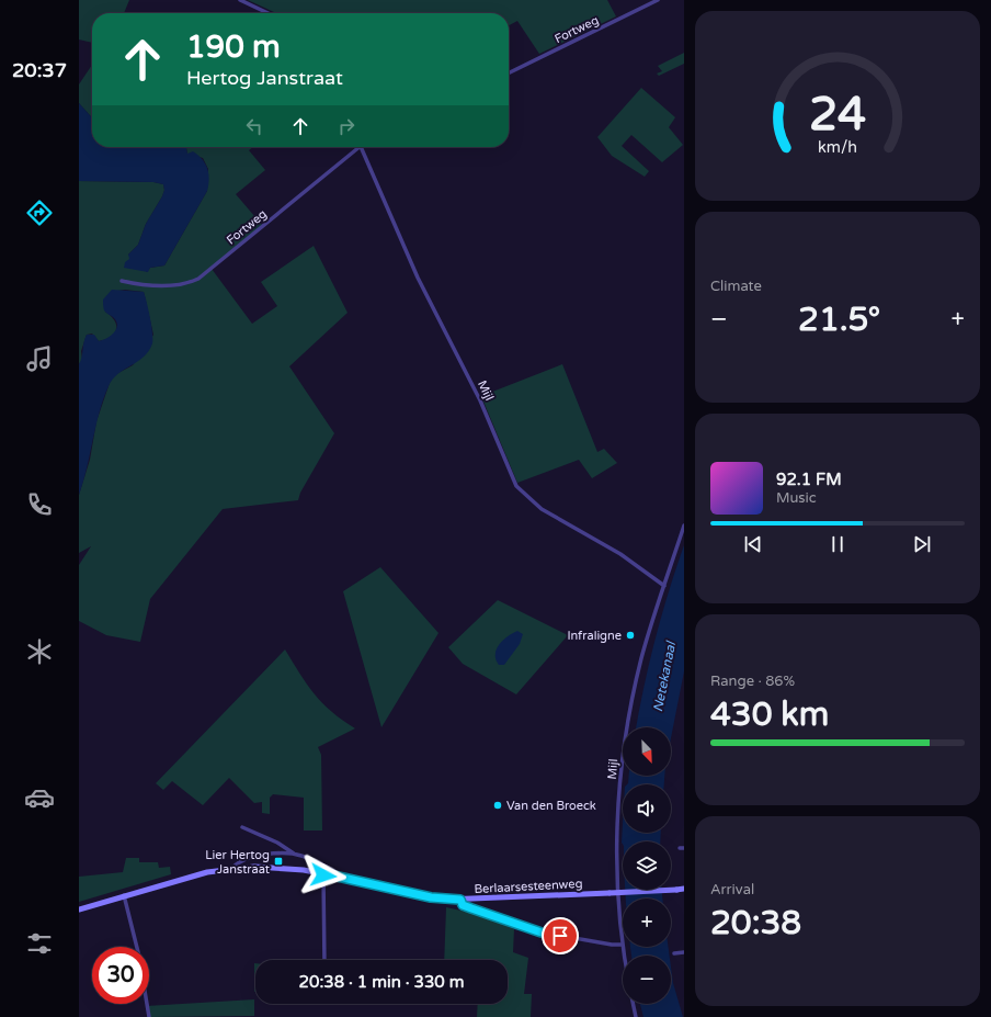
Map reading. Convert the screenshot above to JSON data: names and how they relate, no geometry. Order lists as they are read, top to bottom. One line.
{"streets":{"street":["Fortweg","Mijl","Berlaarsesteenweg"]},"water":["Netekanaal"],"places":{"other":["Infraligne","Van den Broeck"],"transit":["Lier Hertog Janstraat"]},"north":"bottom right","page":{"tabs":"20:37","turn":["190 m","Hertog Janstraat"],"tile":["Climate",["Range · 86%","430 km"],["Arrival","20:38"]],"heat":["−","21.5°","+"],"song":["92.1 FM","Music"],"map_buttons":["+","−"],"limit":"30","trip":"20:38 · 1 min · 330 m","gauge":["24","km/h"]}}
